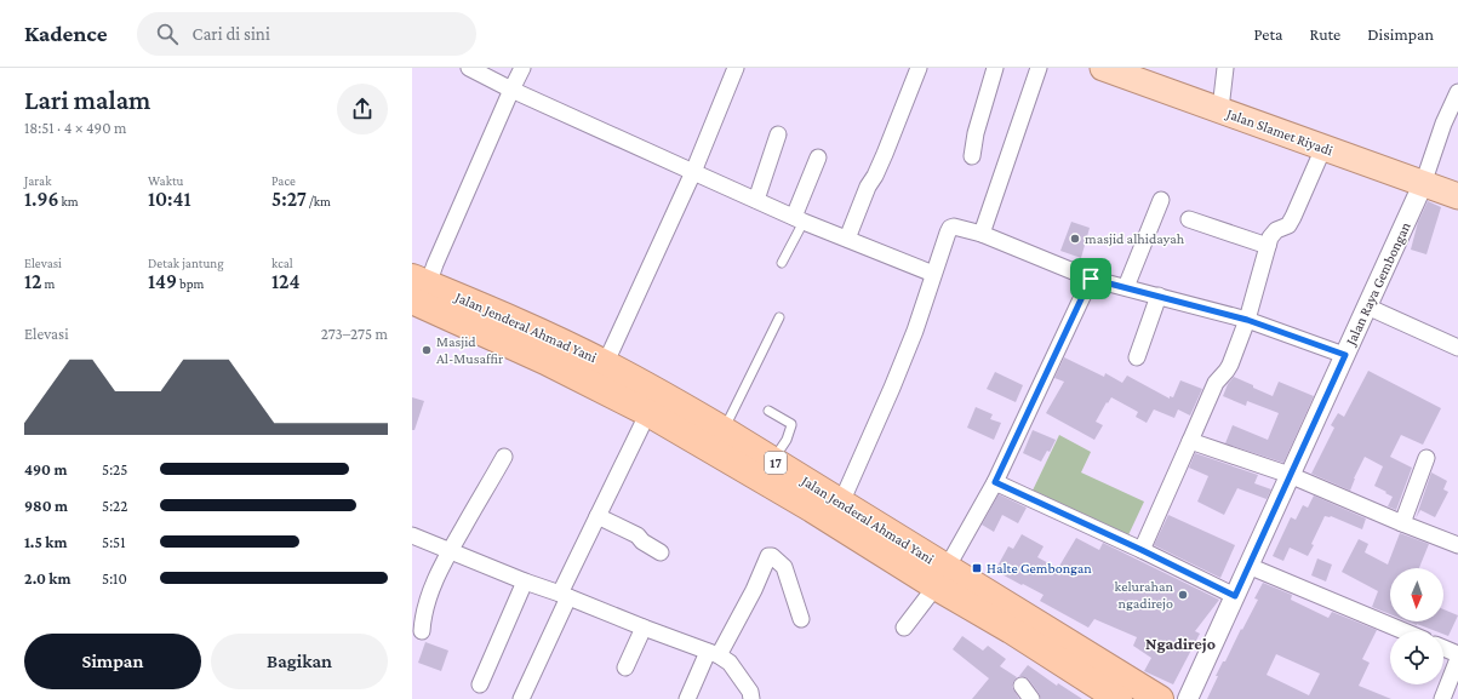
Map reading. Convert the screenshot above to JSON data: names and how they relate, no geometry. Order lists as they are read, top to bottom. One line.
{"streets":{"highway":["Jalan Jenderal Ahmad Yani","17"],"main road":["Jalan Slamet Riyadi"],"street":["Jalan Raya Gembongan"]},"crossings":[["Jalan Slamet Riyadi","Jalan Raya Gembongan"]],"districts":["Ngadirejo"],"places":{"other":["masjid alhidayah","Masjid Al-Musaffir","kelurahan ngadirejo"],"transit":["Halte Gembongan"]},"north":"bottom","page":{"header":"Kadence","search":"Cari di sini","nav":["Peta","Rute","Disimpan"],"heading":["Lari malam","18:51 · 4 × 490 m"],"stats":[["Jarak","1.96 km"],["Waktu","10:41"],["Pace","5:27 /km"],["Elevasi","12 m"],["Detak jantung","149 bpm"],["kcal","124"]],"chart":["Elevasi","273–275 m"],"list":[{"name":"490 m","note":"5:25"},{"name":"980 m","note":"5:22"},{"name":"1.5 km","note":"5:51"},{"name":"2.0 km","note":"5:10"}],"buttons":["Simpan","Bagikan"]}}
